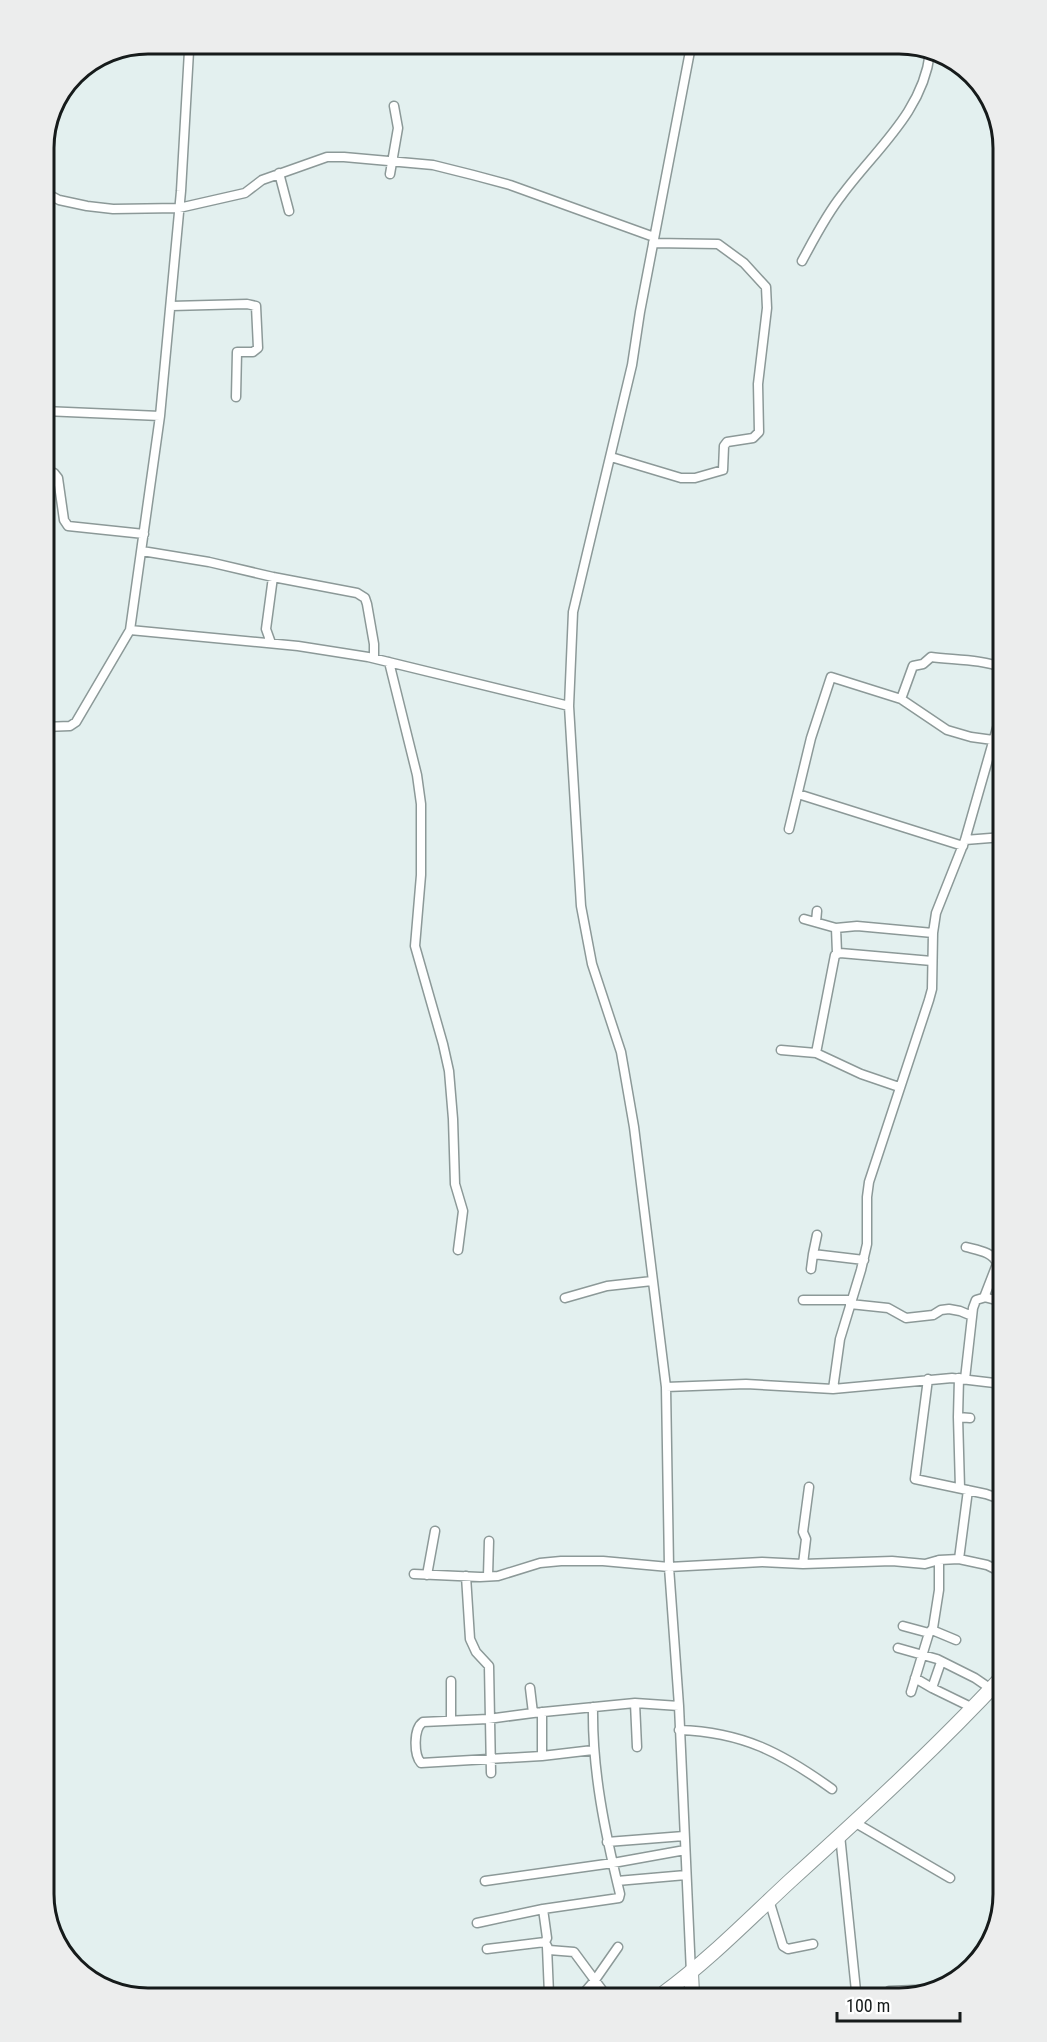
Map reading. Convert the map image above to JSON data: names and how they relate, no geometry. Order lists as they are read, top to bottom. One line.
{"scale_bar":"100 m"}
